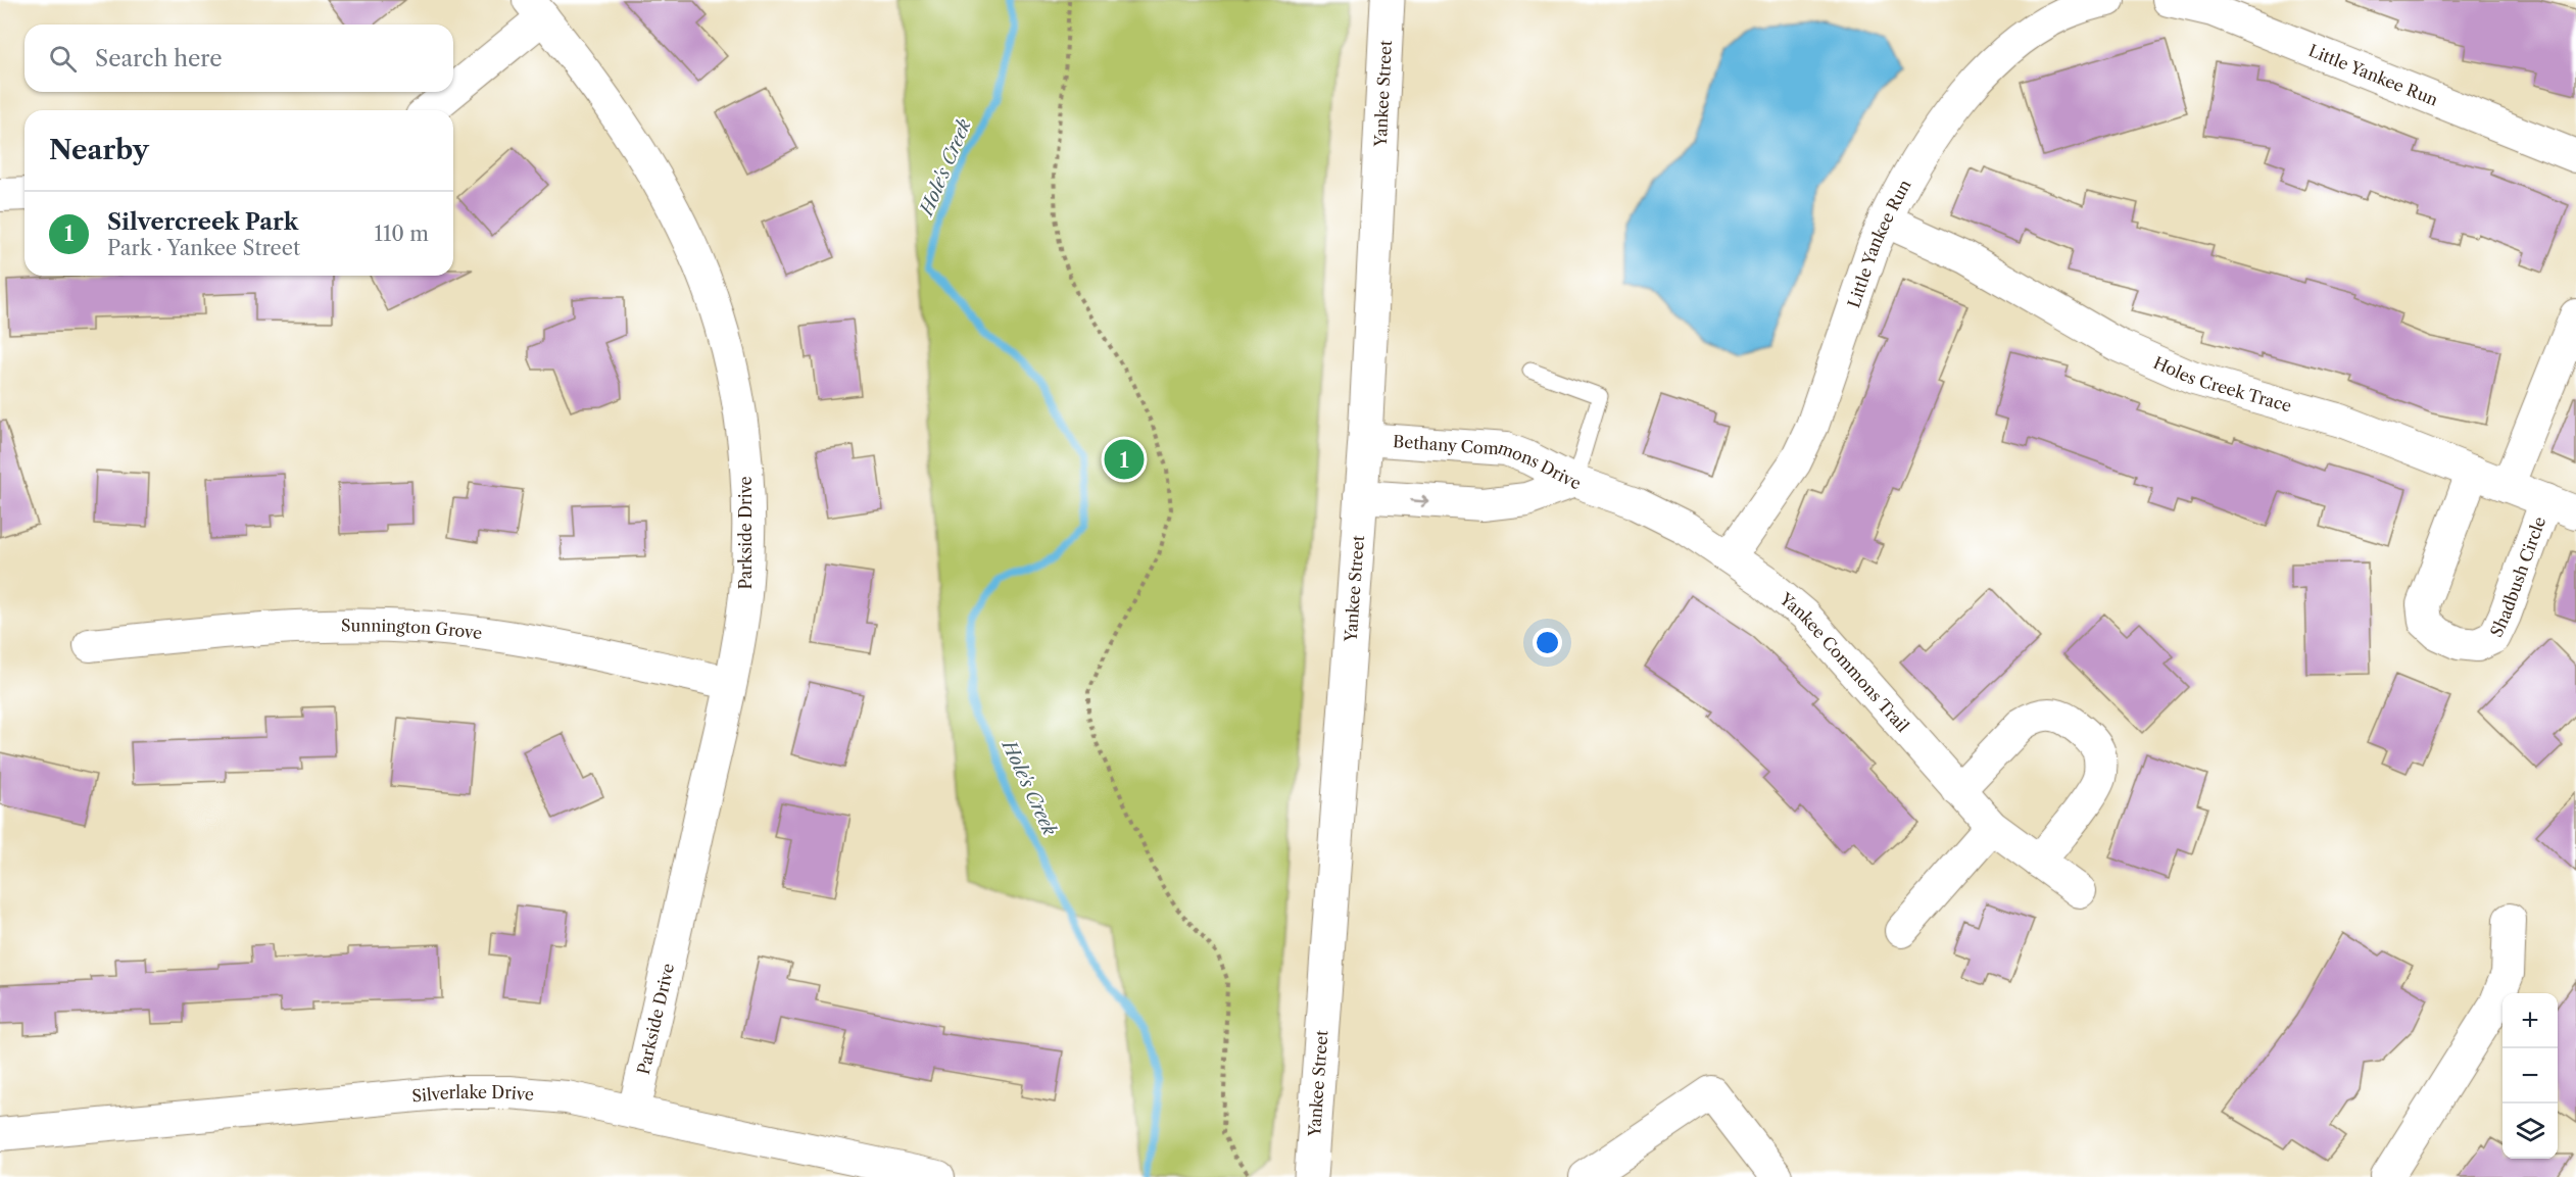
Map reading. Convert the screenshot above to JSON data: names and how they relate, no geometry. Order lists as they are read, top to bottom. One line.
{"streets":{"street":["Little Yankee Run","Yankee Street","Holes Creek Trace","Bethany Commons Drive","Parkside Drive","Shadbush Circle","Sunnington Grove","Yankee Commons Trail","Silverlake Drive"]},"crossings":[["Little Yankee Run","Holes Creek Trace"],["Little Yankee Run","Yankee Commons Trail"],["Yankee Street","Bethany Commons Drive"],["Holes Creek Trace","Shadbush Circle"],["Bethany Commons Drive","Yankee Commons Trail"],["Parkside Drive","Sunnington Grove"],["Parkside Drive","Silverlake Drive"]],"water":["Hole's Creek"],"page":{"search":"Search here","heading":"Nearby","list":[{"mark":"1","name":"Silvercreek Park","note":"Park · Yankee Street","value":"110 m"}],"pins":"1","map_buttons":["+","−"]}}
